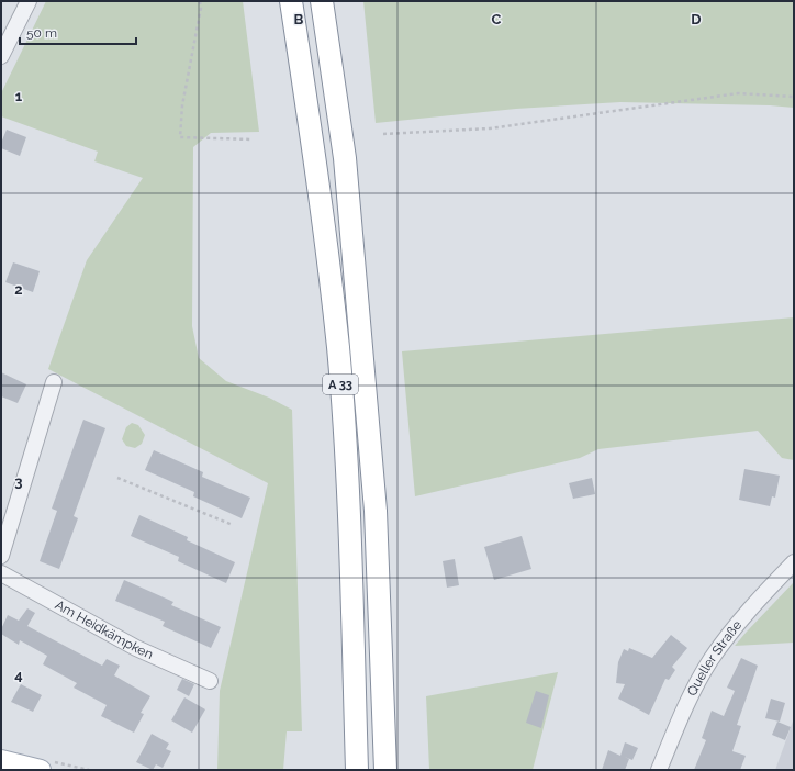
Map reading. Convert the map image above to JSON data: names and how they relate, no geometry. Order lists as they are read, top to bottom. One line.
{"streets":{"highway":["A 33"],"street":["Am Heidkämpken","Queller Straße"]},"scale_bar":"50 m","grid":{"columns":["B","C","D"],"rows":["1","2","3","4"]}}
